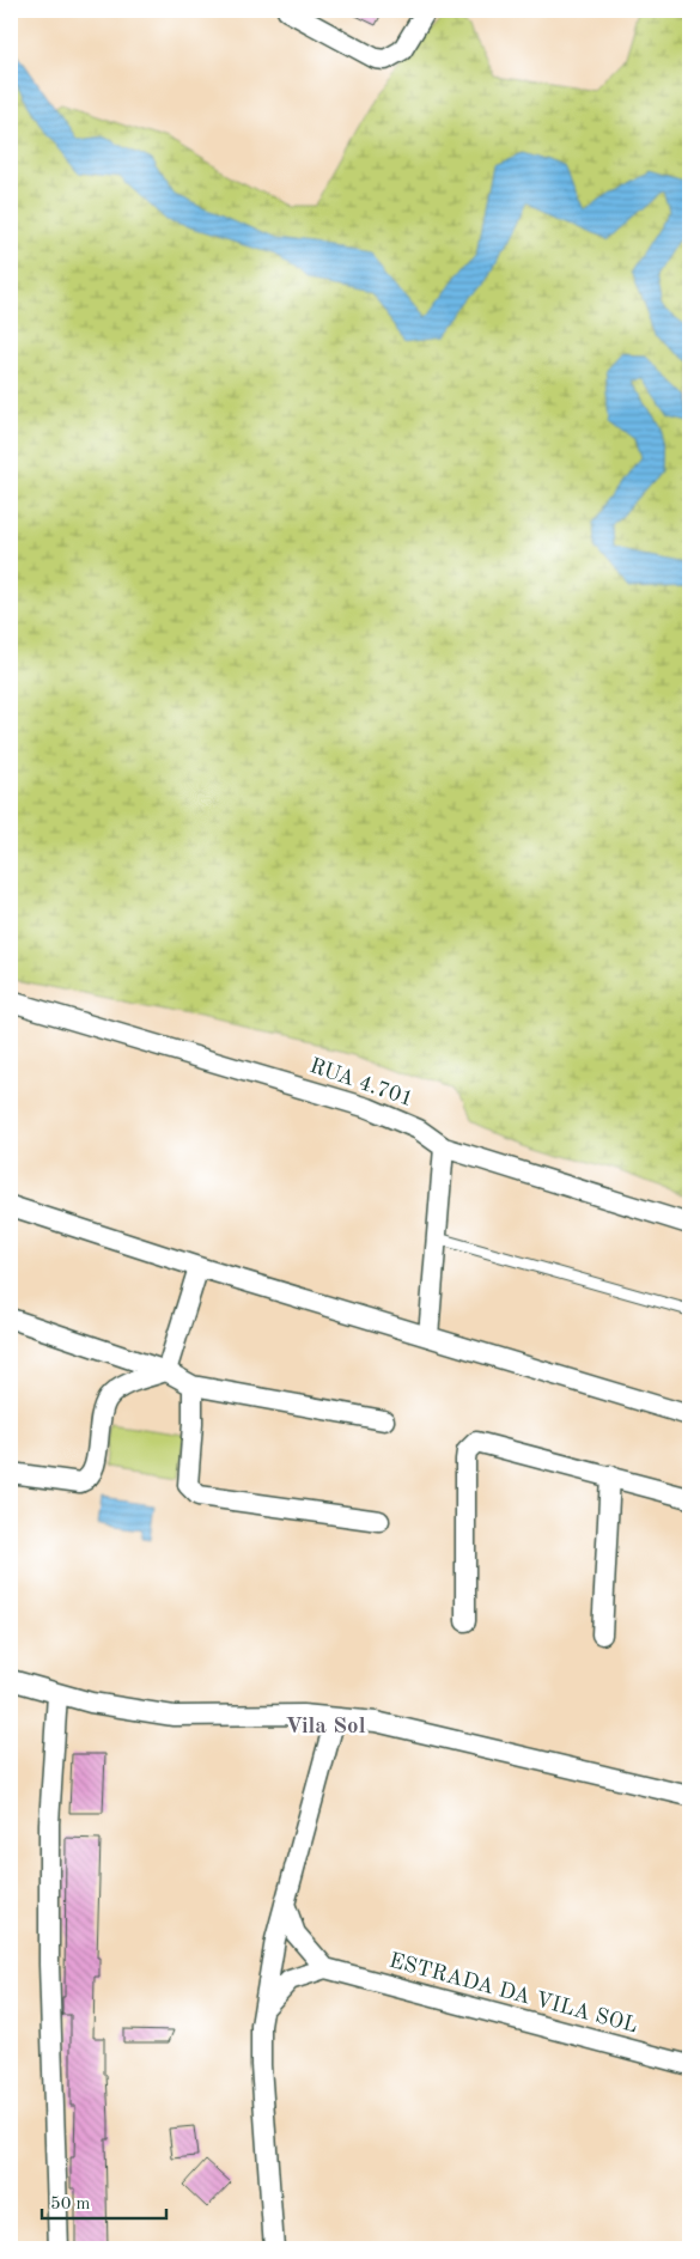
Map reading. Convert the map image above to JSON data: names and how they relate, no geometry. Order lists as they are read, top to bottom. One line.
{"streets":{"street":["RUA 4.701","ESTRADA DA VILA SOL"]},"districts":["Vila Sol"],"scale_bar":"50 m"}
